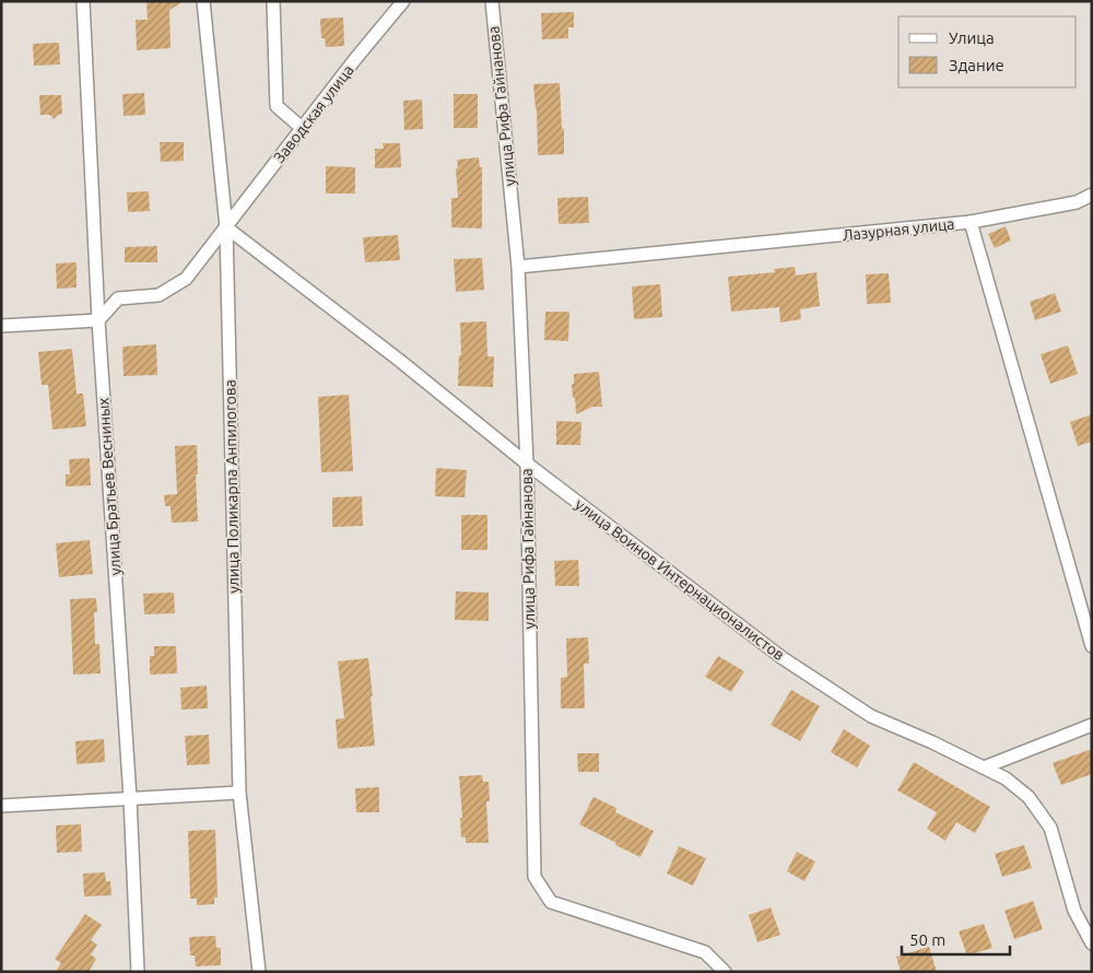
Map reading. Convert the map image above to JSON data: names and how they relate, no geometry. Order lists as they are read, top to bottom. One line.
{"streets":{"street":["улица Рифа Гайнанова","Заводская улица","Лазурная улица","улица Братьев Весниных","улица Поликарпа Анпилогова","улица Воинов Интернационалистов"]},"crossings":[["улица Рифа Гайнанова","Лазурная улица"],["улица Рифа Гайнанова","улица Воинов Интернационалистов"],["Заводская улица","улица Братьев Весниных"],["Заводская улица","улица Поликарпа Анпилогова"],["Заводская улица","улица Воинов Интернационалистов"],["улица Поликарпа Анпилогова","улица Воинов Интернационалистов"]],"legend":["Улица","Здание"],"scale_bar":"50 m"}
